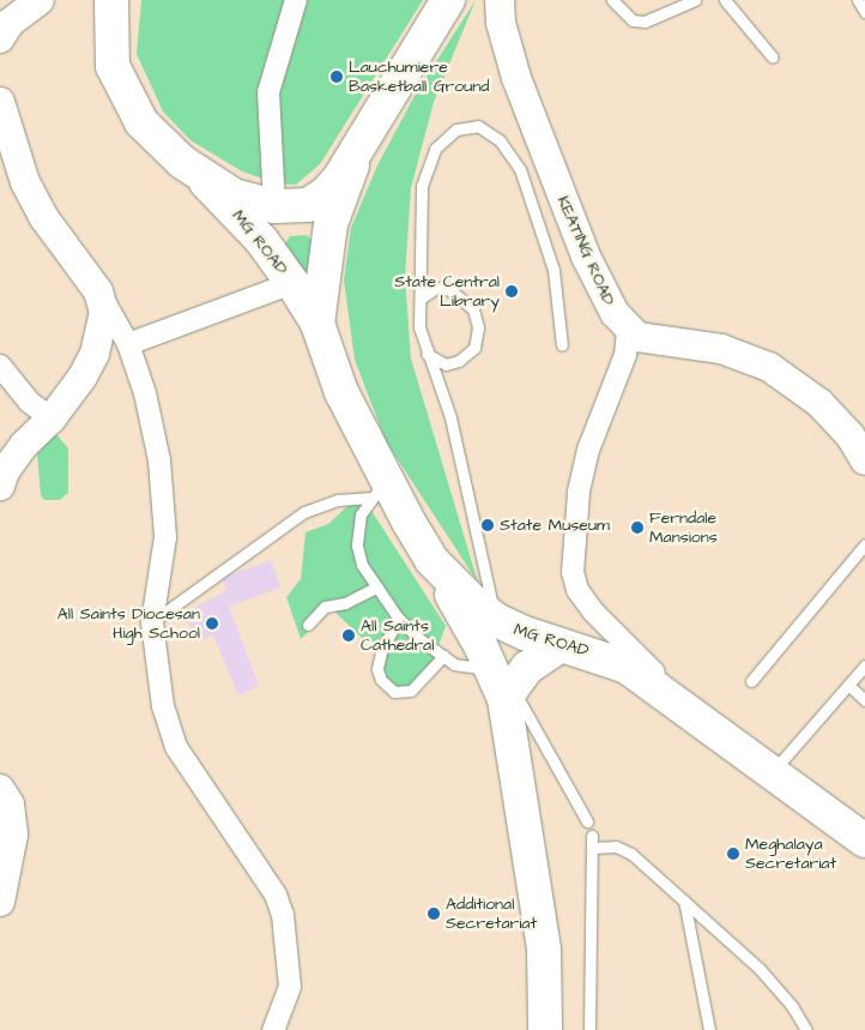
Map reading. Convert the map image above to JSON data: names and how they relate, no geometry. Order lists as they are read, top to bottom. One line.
{"streets":{"main road":["MG ROAD"],"street":["KEATING ROAD"]},"places":["Lauchumiere Basketball Ground","State Central Library","State Museum","Ferndale Mansions","All Saints Diocesan High School","All Saints Cathedral","Meghalaya Secretariat","Additional Secretariat"]}
